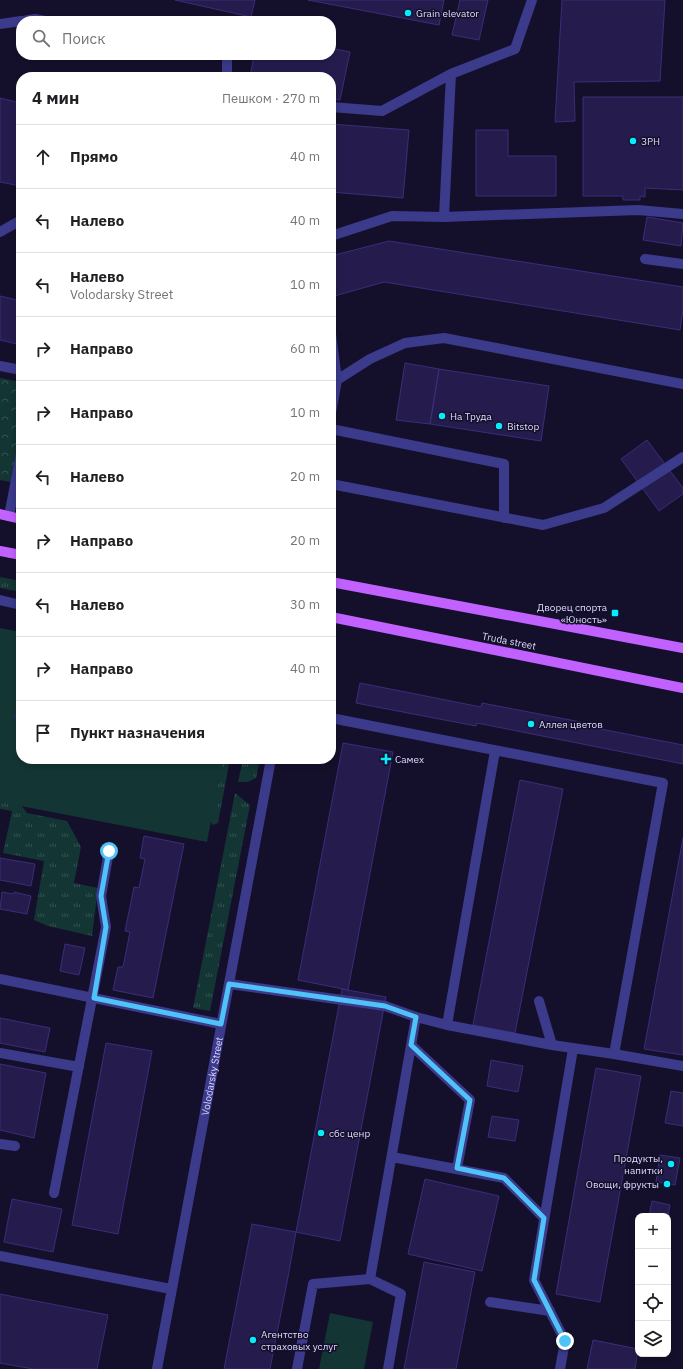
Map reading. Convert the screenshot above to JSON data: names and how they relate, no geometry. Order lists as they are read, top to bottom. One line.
{"streets":{"main road":["Truda street"],"street":["Volodarsky Street"]},"places":{"other":["Grain elevator","ЗРН","На Труда","Bitstop","Аллея цветов","сбс ценр","Продукты, напитки","Овощи, фрукты","Агентство страховых услуг"],"transit":["Дворец спорта «Юность»"],"health":["Самех"]},"page":{"search":"Поиск","heading":["4 мин","Пешком · 270 m"],"list":[["Прямо","40 m"],["Налево","40 m"],["Налево","Volodarsky Street","10 m"],["Направо","60 m"],["Направо","10 m"],["Налево","20 m"],["Направо","20 m"],["Налево","30 m"],["Направо","40 m"],"Пункт назначения"],"map_buttons":["+","−"]}}
